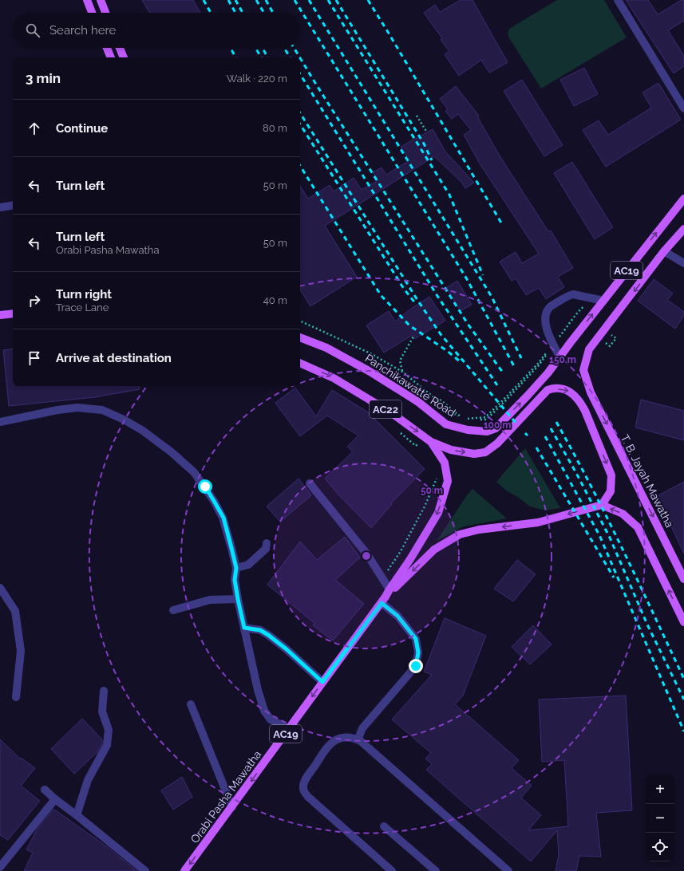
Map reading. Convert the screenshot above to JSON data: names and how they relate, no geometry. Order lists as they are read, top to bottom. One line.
{"streets":{"main road":["AC19","Panchikawatte Road","AC22","T. B. Jayah Mawatha","Orabi Pasha Mawatha"]},"crossings":[["AC19","Panchikawatte Road"],["AC19","T. B. Jayah Mawatha"],["AC22","Orabi Pasha Mawatha"]],"one_way":["Orabi Pasha Mawatha"],"page":{"search":"Search here","heading":["3 min","Walk · 220 m"],"list":[["Continue","80 m"],["Turn left","50 m"],["Turn left","Orabi Pasha Mawatha","50 m"],["Turn right","Trace Lane","40 m"],"Arrive at destination"],"map_buttons":["+","−"]},"rings":["150 m","100 m","50 m"]}
